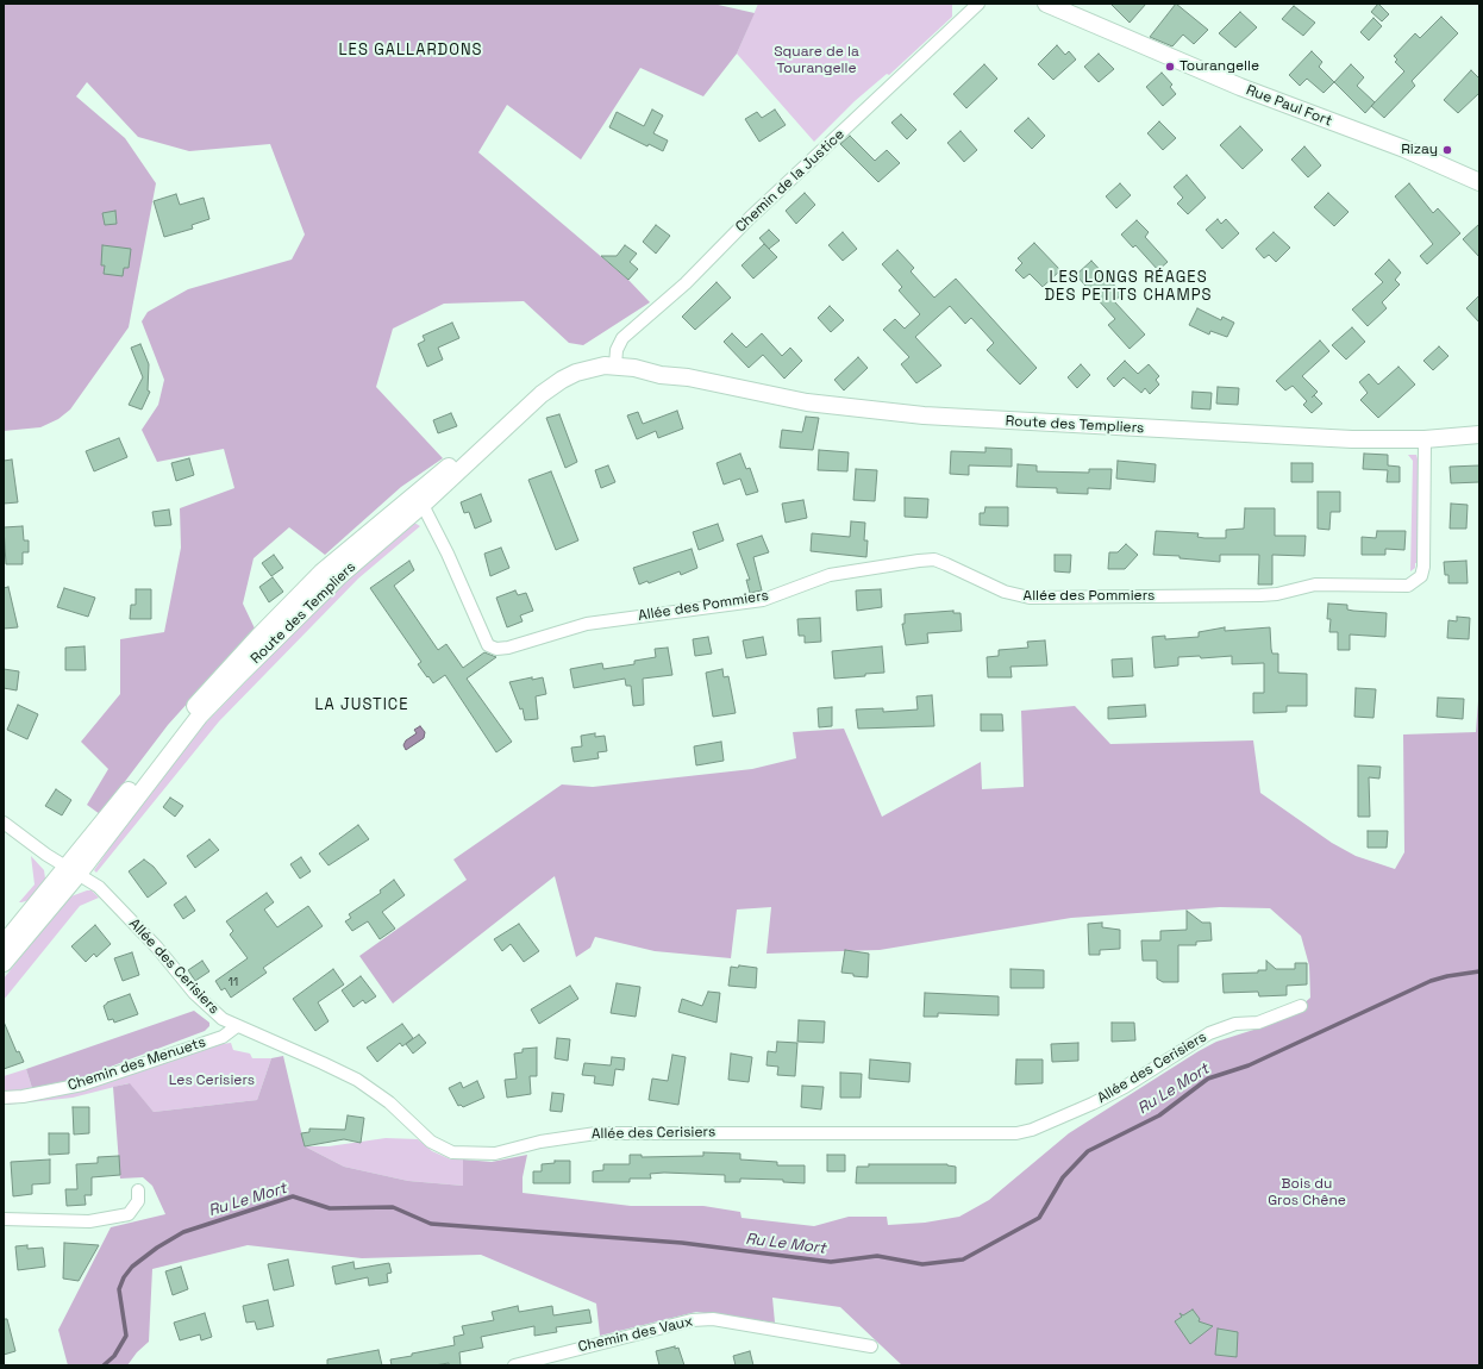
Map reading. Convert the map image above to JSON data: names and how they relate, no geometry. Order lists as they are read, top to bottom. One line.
{"streets":{"main road":["Rue Paul Fort","Route des Templiers"],"street":["Chemin de la Justice","Allée des Pommiers","Allée des Cerisiers","Chemin des Menuets","Chemin des Vaux"]},"crossings":[["Chemin de la Justice","Route des Templiers"],["Route des Templiers","Allée des Pommiers"],["Route des Templiers","Allée des Cerisiers"],["Allée des Cerisiers","Chemin des Menuets"]],"districts":["LES GALLARDONS","LES LONGS RÉAGES DES PETITS CHAMPS","LA JUSTICE"],"water":["Ru Le Mort"],"parks":["Square de la Tourangelle","Les Cerisiers","Bois du Gros Chêne"],"places":["Tourangelle","Rizay"],"house_numbers":["11"]}
